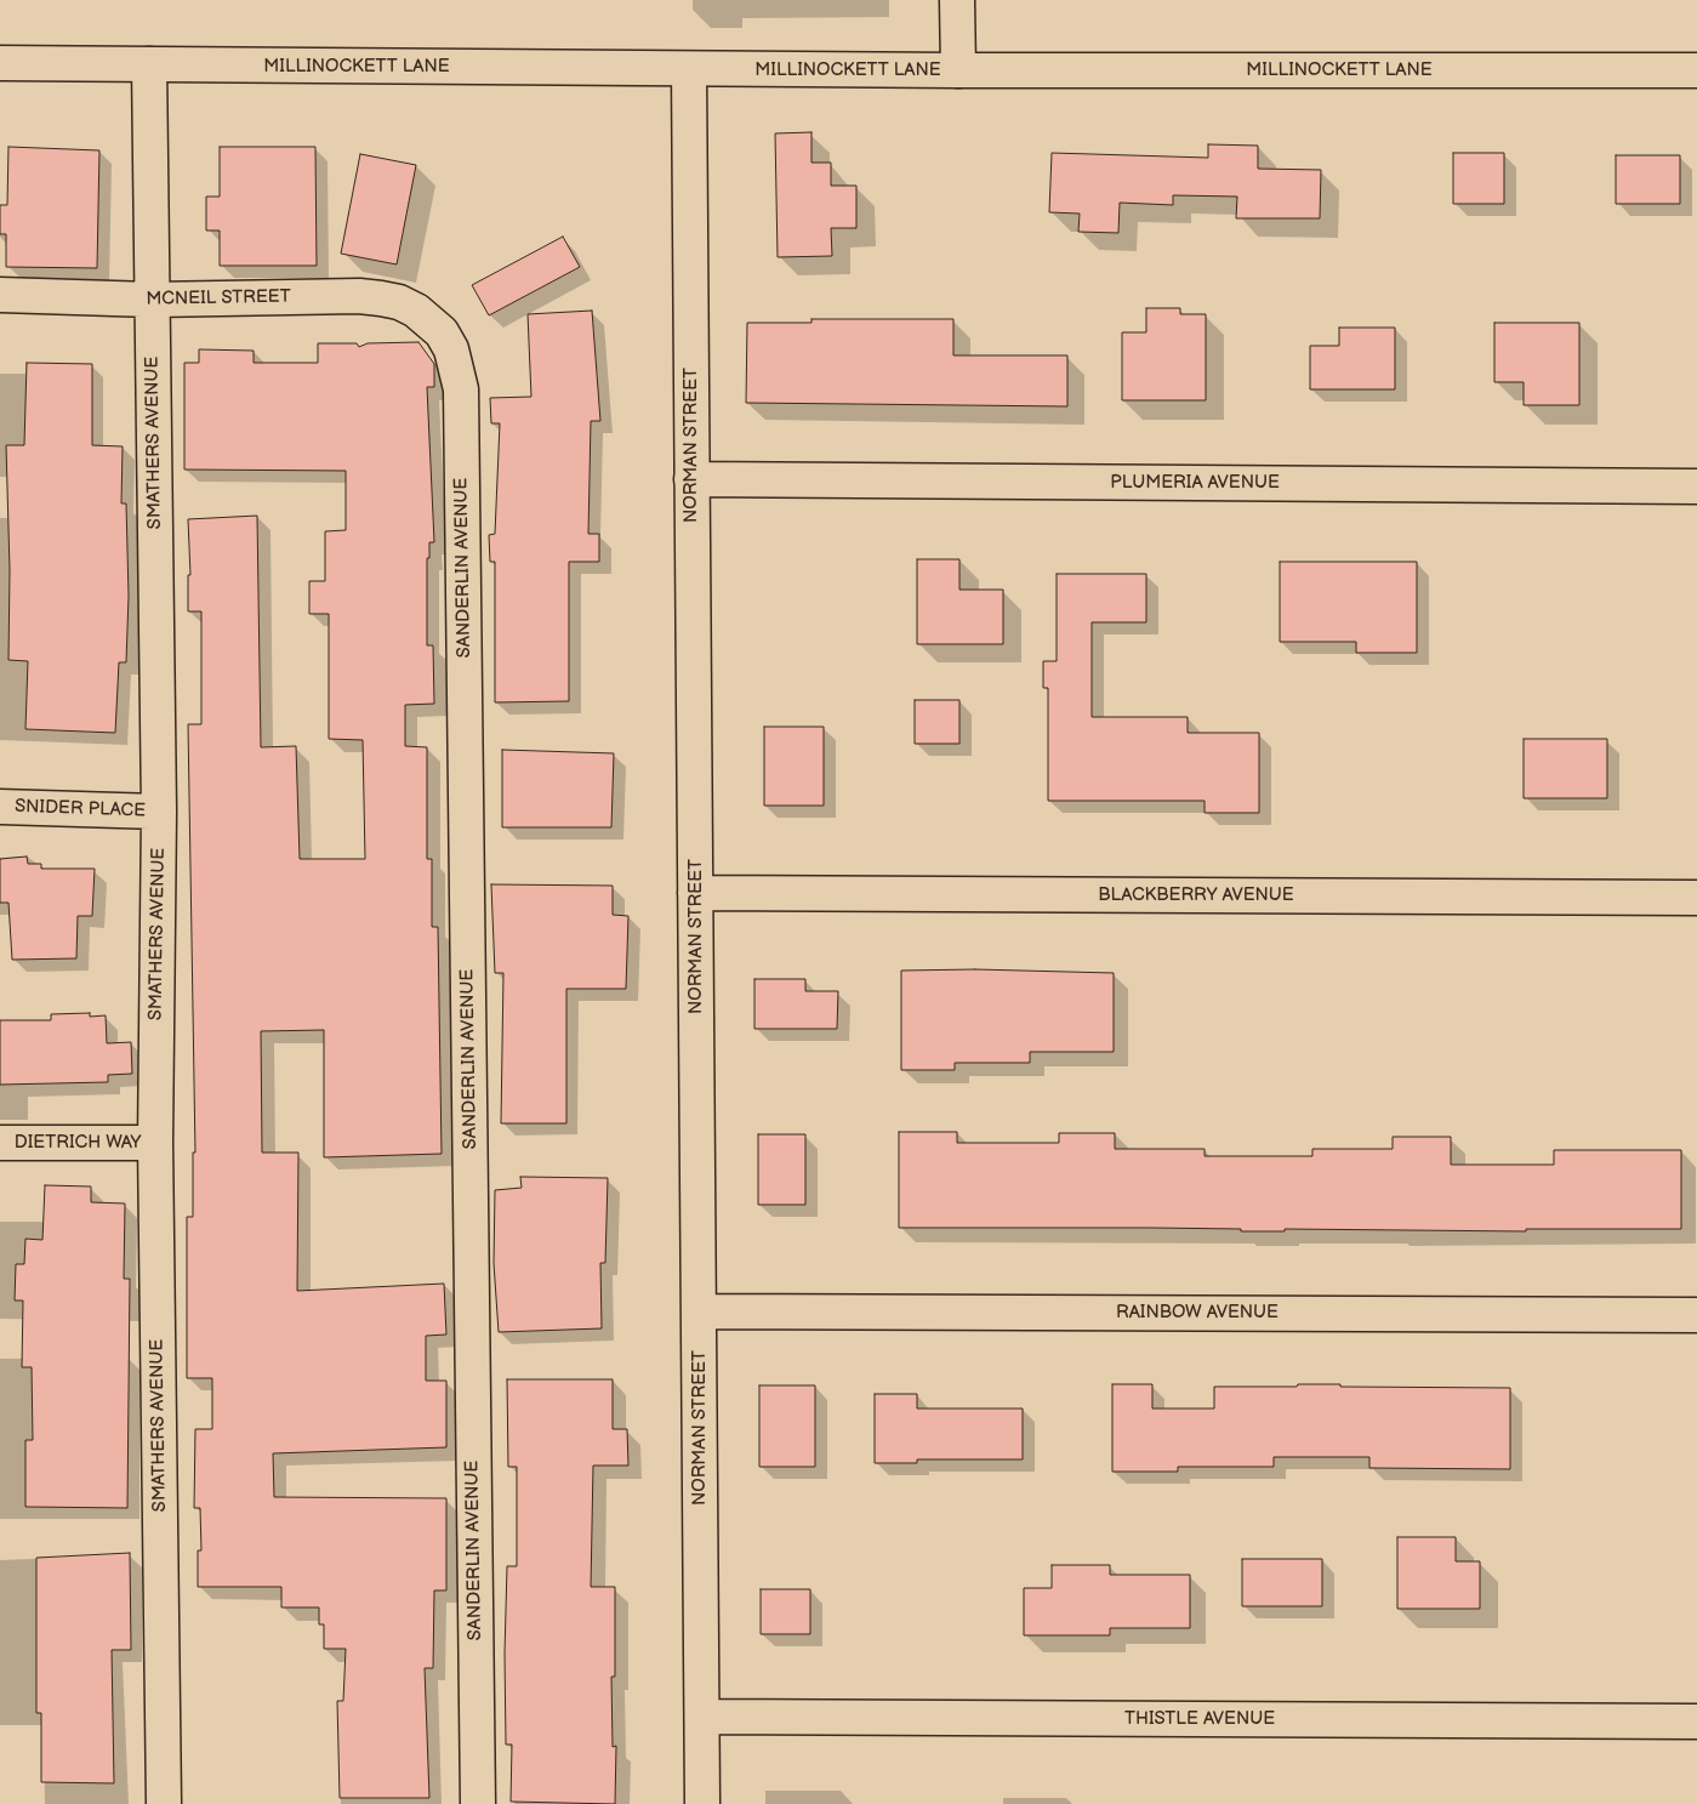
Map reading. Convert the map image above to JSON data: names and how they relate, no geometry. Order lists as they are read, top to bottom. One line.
{"streets":{"street":["MILLINOCKETT LANE","MCNEIL STREET","SMATHERS AVENUE","NORMAN STREET","PLUMERIA AVENUE","SANDERLIN AVENUE","SNIDER PLACE","BLACKBERRY AVENUE","DIETRICH WAY","RAINBOW AVENUE","THISTLE AVENUE"]},"crossings":[["MILLINOCKETT LANE","SMATHERS AVENUE"],["MILLINOCKETT LANE","NORMAN STREET"],["MCNEIL STREET","SMATHERS AVENUE"],["MCNEIL STREET","SANDERLIN AVENUE"],["SMATHERS AVENUE","SNIDER PLACE"],["SMATHERS AVENUE","DIETRICH WAY"],["NORMAN STREET","PLUMERIA AVENUE"],["NORMAN STREET","BLACKBERRY AVENUE"],["NORMAN STREET","RAINBOW AVENUE"],["NORMAN STREET","THISTLE AVENUE"]]}
